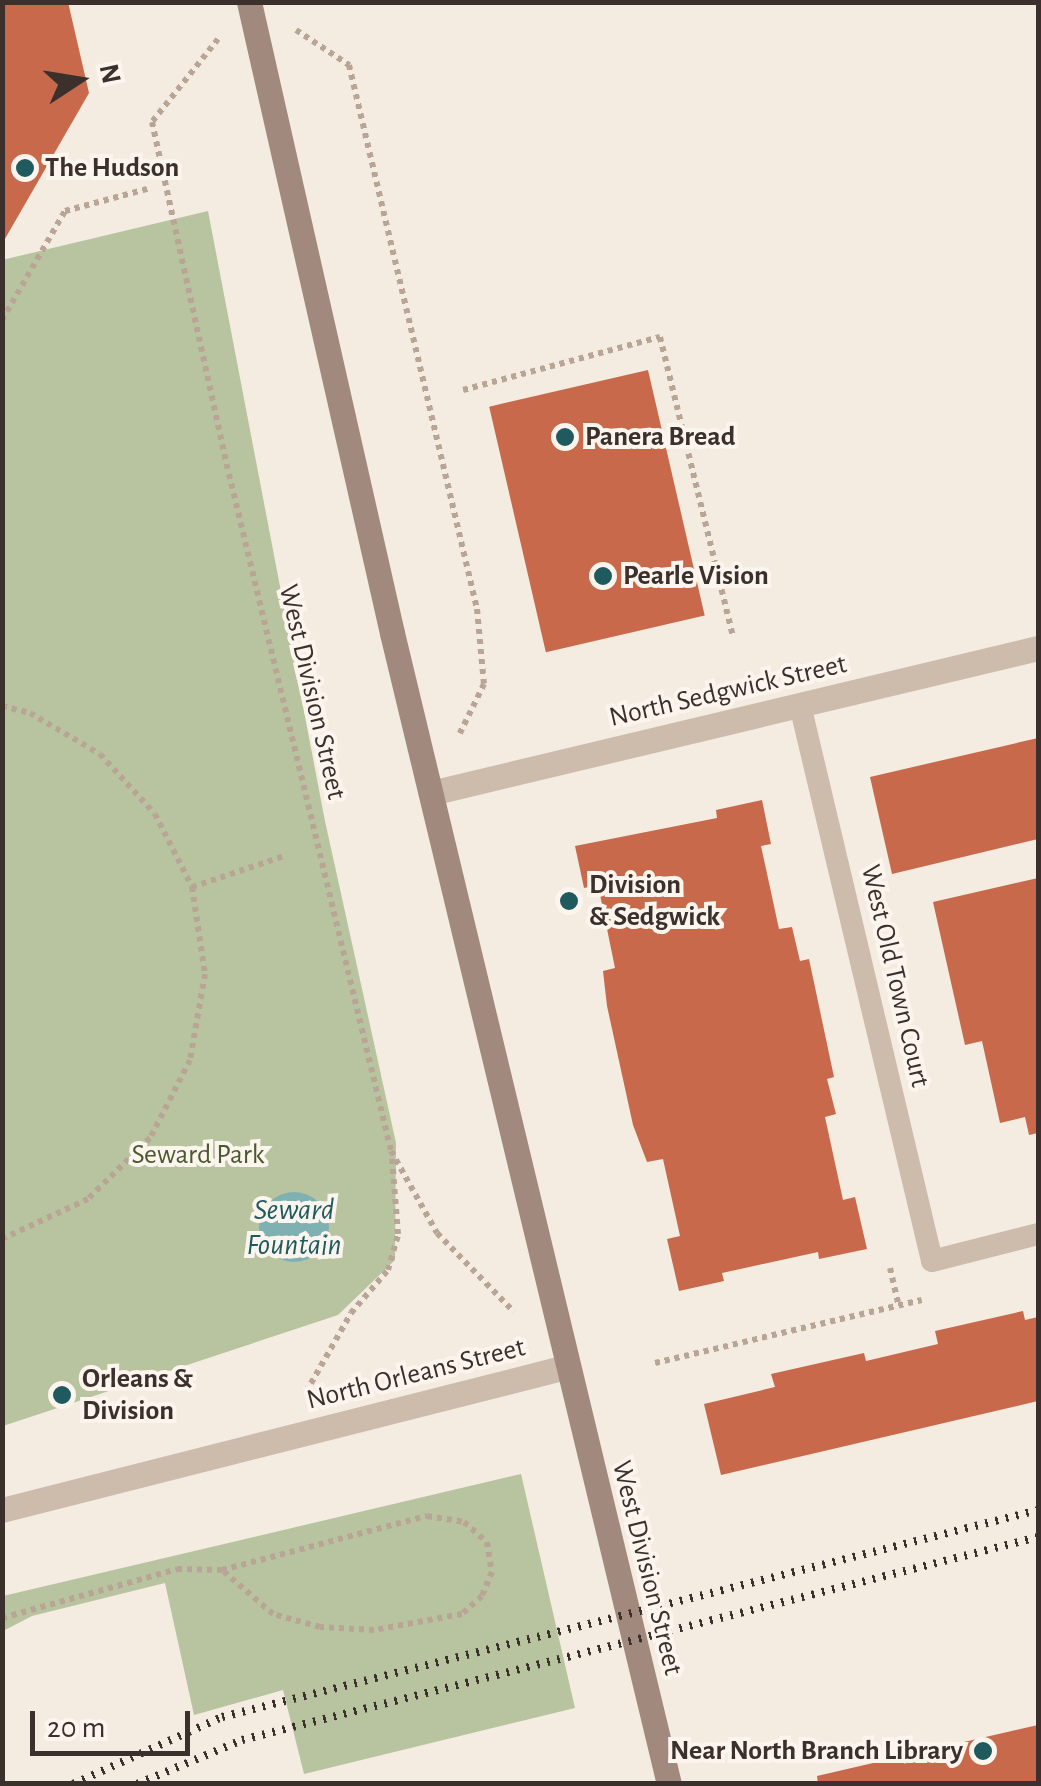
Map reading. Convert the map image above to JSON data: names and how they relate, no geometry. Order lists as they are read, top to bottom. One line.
{"streets":{"main road":["West Division Street"],"street":["North Sedgwick Street","North Orleans Street"],"lane":["West Old Town Court"]},"crossings":[["North Sedgwick Street","West Division Street"],["North Sedgwick Street","West Old Town Court"],["West Division Street","North Orleans Street"]],"water":["Seward Fountain"],"parks":["Seward Park"],"places":["The Hudson","Panera Bread","Pearle Vision","Division & Sedgwick","Orleans & Division","Near North Branch Library"],"scale_bar":"20 m","north":"right"}
